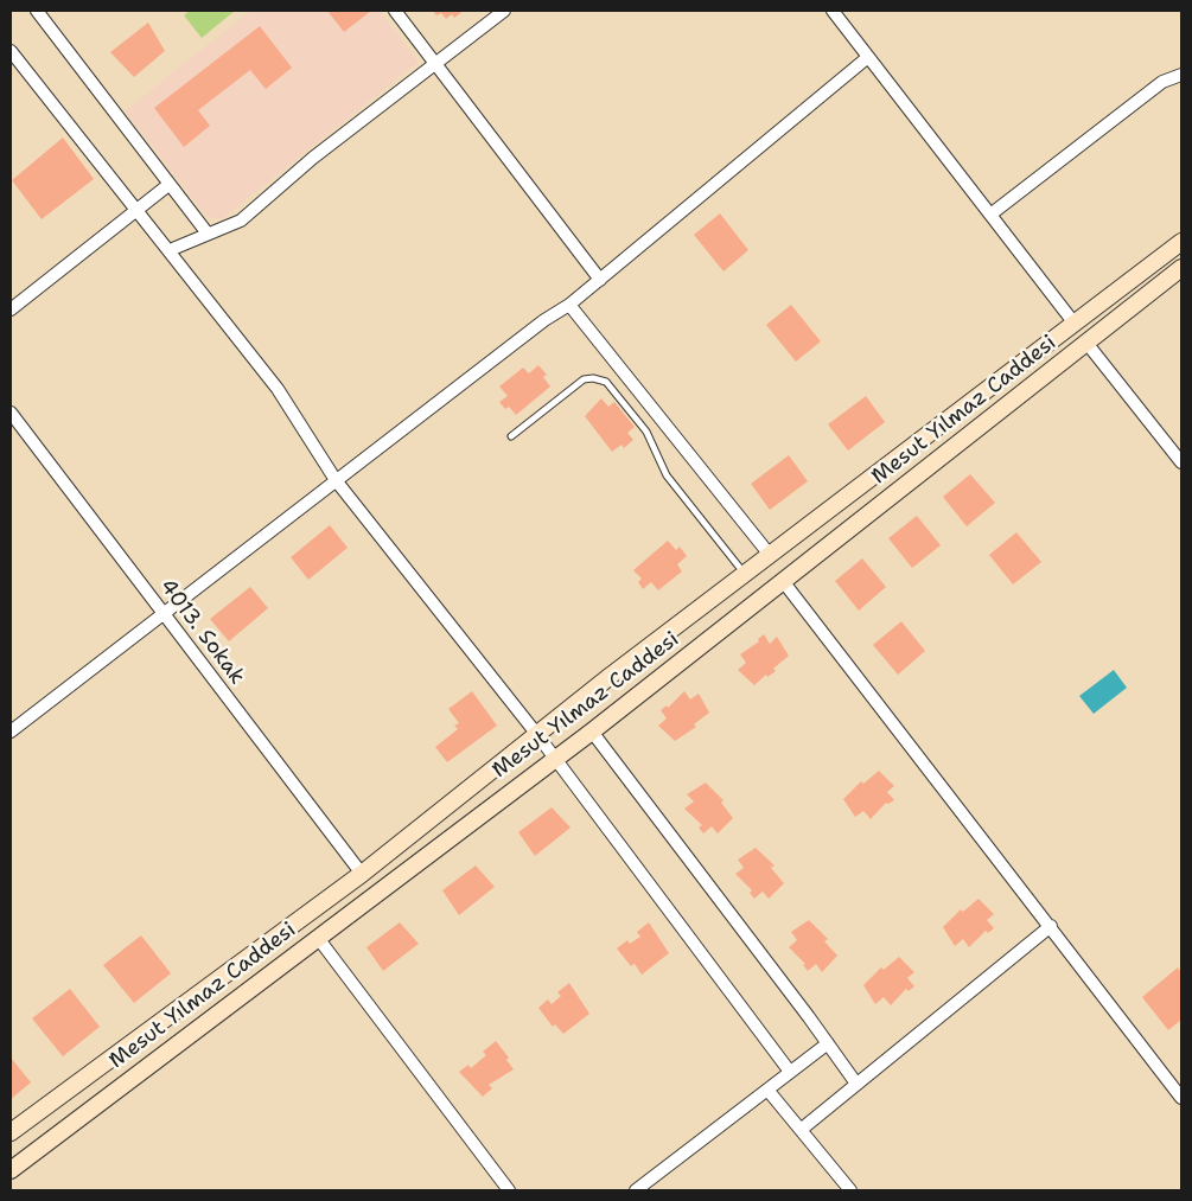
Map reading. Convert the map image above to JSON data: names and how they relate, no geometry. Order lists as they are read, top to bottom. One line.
{"streets":{"main road":["Mesut Yılmaz Caddesi"],"street":["4013. Sokak"]},"crossings":[["Mesut Yılmaz Caddesi","4013. Sokak"]]}
